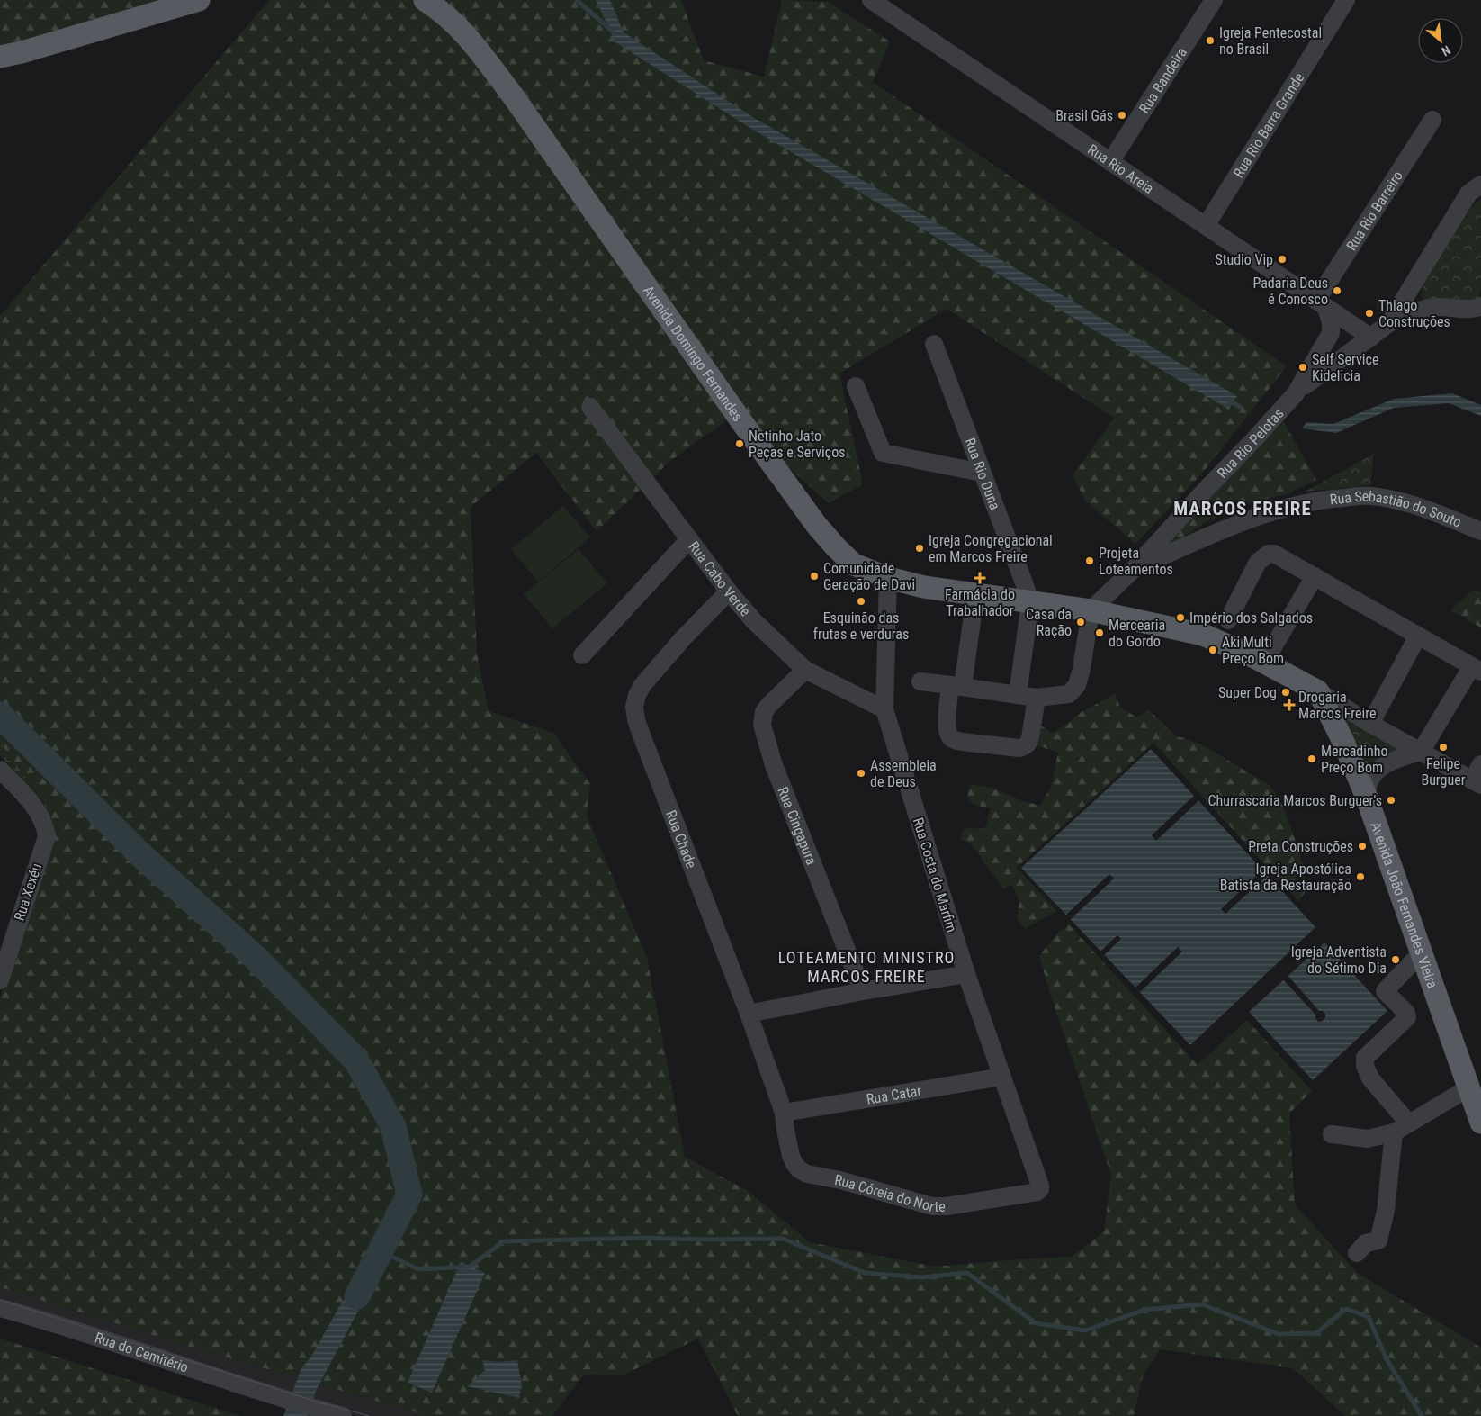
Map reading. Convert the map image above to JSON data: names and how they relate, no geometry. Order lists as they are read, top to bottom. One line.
{"streets":{"main road":["Avenida Domingo Fernandes","Avenida João Fernandes Vieira"],"street":["Rua Bandeira","Rua Rio Barra Grande","Rua Rio Areia","Rua Rio Barreiro","Rua Rio Pelotas","Rua Rio Duna","Rua Sebastião do Souto","Rua Cabo Verde","Rua Cingapura","Rua Chade","Rua Costa do Marfim","Rua Xexéu","Rua Catar","Rua Córeia do Norte","Rua do Cemitério"]},"crossings":[["Rua Bandeira","Rua Rio Areia"],["Rua Rio Barra Grande","Rua Rio Areia"],["Rua Rio Areia","Rua Rio Barreiro"],["Rua Rio Areia","Rua Rio Pelotas"],["Rua Rio Barreiro","Rua Rio Pelotas"],["Avenida Domingo Fernandes","Rua Rio Pelotas"],["Avenida Domingo Fernandes","Rua Rio Duna"],["Avenida Domingo Fernandes","Rua Costa do Marfim"],["Avenida Domingo Fernandes","Avenida João Fernandes Vieira"],["Rua Rio Pelotas","Rua Sebastião do Souto"],["Rua Cabo Verde","Rua Cingapura"],["Rua Cabo Verde","Rua Chade"],["Rua Cabo Verde","Rua Costa do Marfim"],["Rua Chade","Rua Catar"],["Rua Chade","Rua Córeia do Norte"],["Rua Costa do Marfim","Rua Catar"],["Rua Costa do Marfim","Rua Córeia do Norte"],["Rua Catar","Rua Córeia do Norte"]],"districts":["MARCOS FREIRE","LOTEAMENTO MINISTRO MARCOS FREIRE"],"places":{"other":["Igreja Pentecostal no Brasil","Brasil Gás","Studio Vip","Padaria Deus é Conosco","Thiago Construções","Self Service Kidelicia","Netinho Jato Peças e Serviços","Igreja Congregacional em Marcos Freire","Projeta Loteamentos","Comunidade Geração de Davi","Esquinão das frutas e verduras","Império dos Salgados","Casa da Ração","Mercearia do Gordo","Aki Multi Preço Bom","Super Dog","Felipe Burguer","Mercadinho Preço Bom","Assembleia de Deus","Churrascaria Marcos Burguer's","Preta Construções","Igreja Apostólica Batista da Restauração","Igreja Adventista do Sétimo Dia"],"health":["Farmácia do Trabalhador","Drogaria Marcos Freire"]},"north":"bottom right"}
